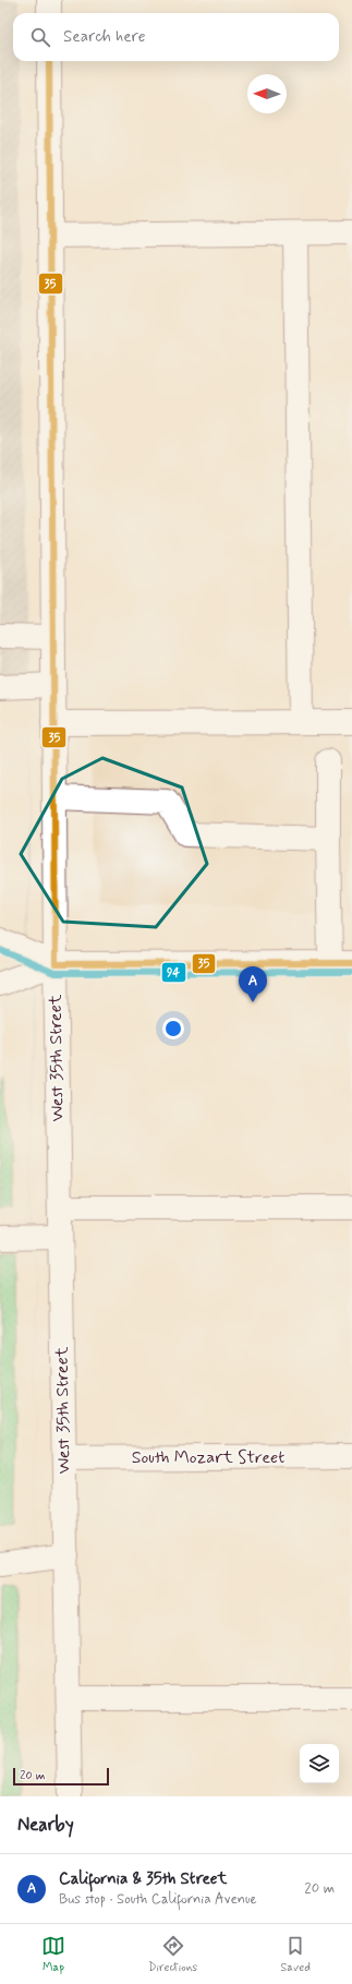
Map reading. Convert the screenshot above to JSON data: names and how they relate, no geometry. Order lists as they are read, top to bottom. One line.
{"streets":{"main road":["West 35th Street","South Mozart Street"]},"crossings":[["West 35th Street","South Mozart Street"]],"lines":["transit line 35","transit line 94"],"scale_bar":"20 m","north":"left","page":{"search":"Search here","pins":"A","scale":"20 m","heading":"Nearby","list":[{"mark":"A","name":"California & 35th Street","note":"Bus stop · South California Avenue","value":"20 m"}],"nav":["Map","Directions","Saved"]}}
